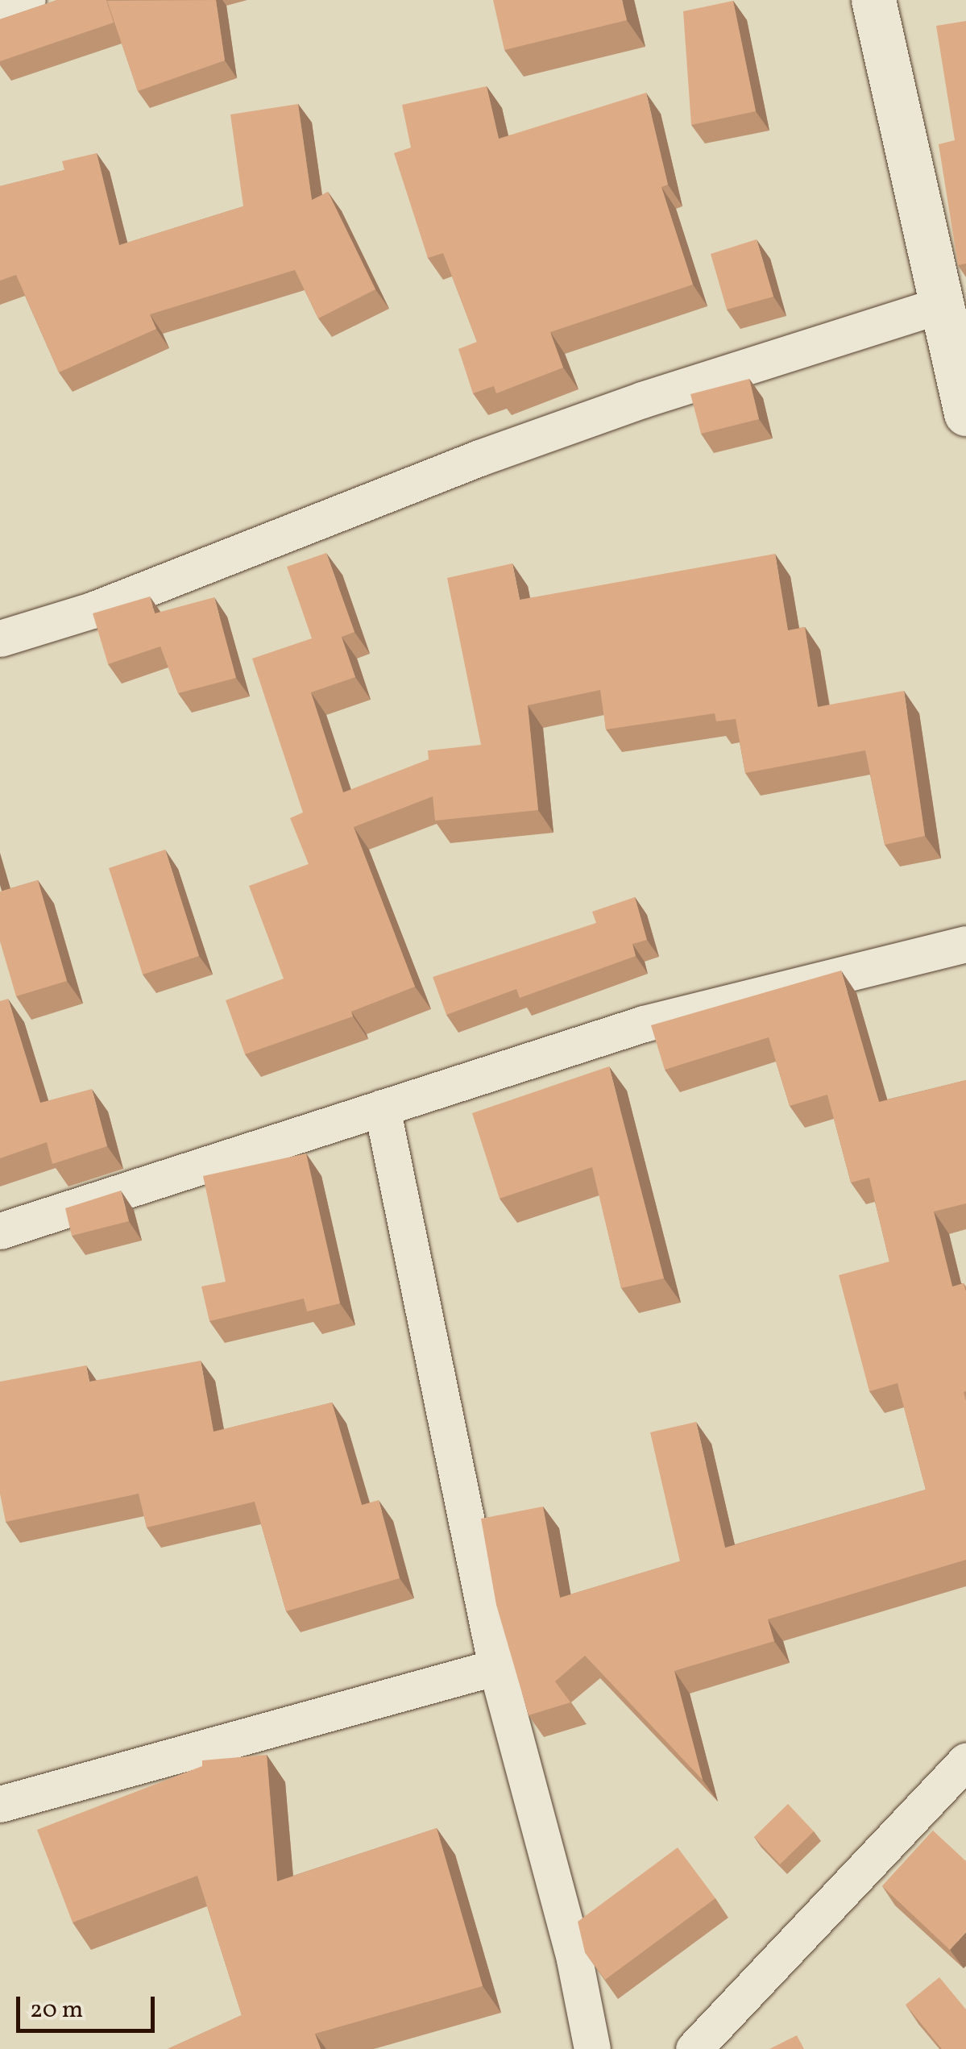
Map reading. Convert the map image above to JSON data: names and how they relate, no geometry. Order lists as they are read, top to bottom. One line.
{"scale_bar":"20 m"}
